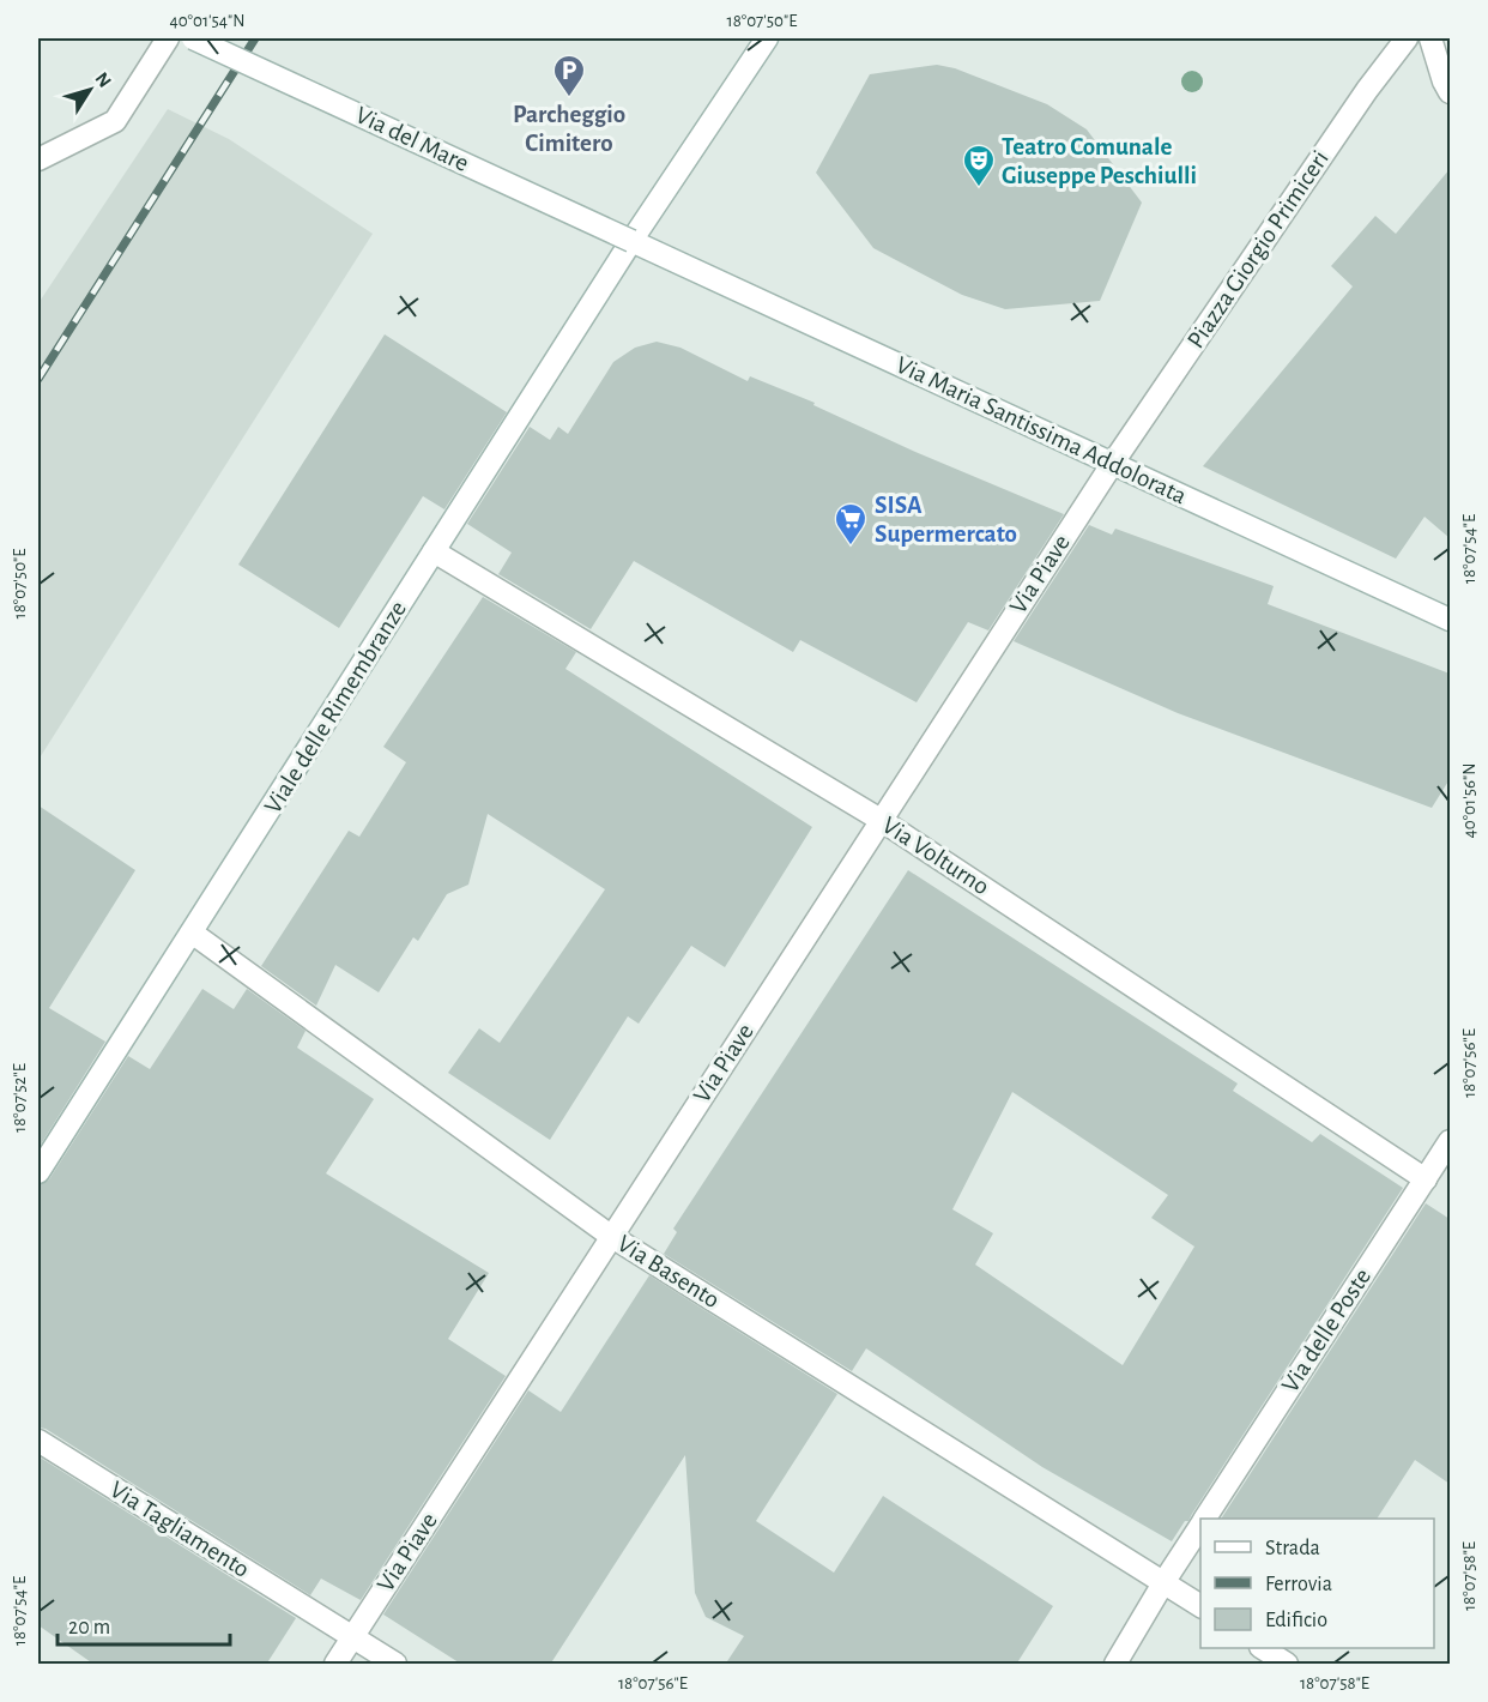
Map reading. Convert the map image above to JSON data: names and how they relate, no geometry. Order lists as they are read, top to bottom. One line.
{"streets":{"street":["Via del Mare","Piazza Giorgio Primiceri","Via Maria Santissima Addolorata","Via Piave","Viale delle Rimembranze","Via Volturno","Via Basento","Via delle Poste","Via Tagliamento"]},"crossings":[["Via del Mare","Via Maria Santissima Addolorata"],["Via del Mare","Viale delle Rimembranze"],["Piazza Giorgio Primiceri","Via Maria Santissima Addolorata"],["Piazza Giorgio Primiceri","Via Piave"],["Via Maria Santissima Addolorata","Via Piave"],["Via Maria Santissima Addolorata","Viale delle Rimembranze"],["Via Piave","Via Volturno"],["Via Piave","Via Basento"],["Via Piave","Via Tagliamento"],["Viale delle Rimembranze","Via Volturno"],["Viale delle Rimembranze","Via Basento"],["Via Volturno","Via delle Poste"],["Via Basento","Via delle Poste"]],"places":{"parking":["Parcheggio Cimitero"],"theatre":["Teatro Comunale Giuseppe Peschiulli"],"supermarket":["SISA Supermercato"]},"legend":["Strada","Ferrovia","Edificio"],"scale_bar":"20 m","north":"top right","coordinates":["40°01'54\"N","18°07'50\"E","18°07'54\"E","40°01'56\"N","18°07'56\"E","18°07'52\"E","18°07'58\"E"]}
